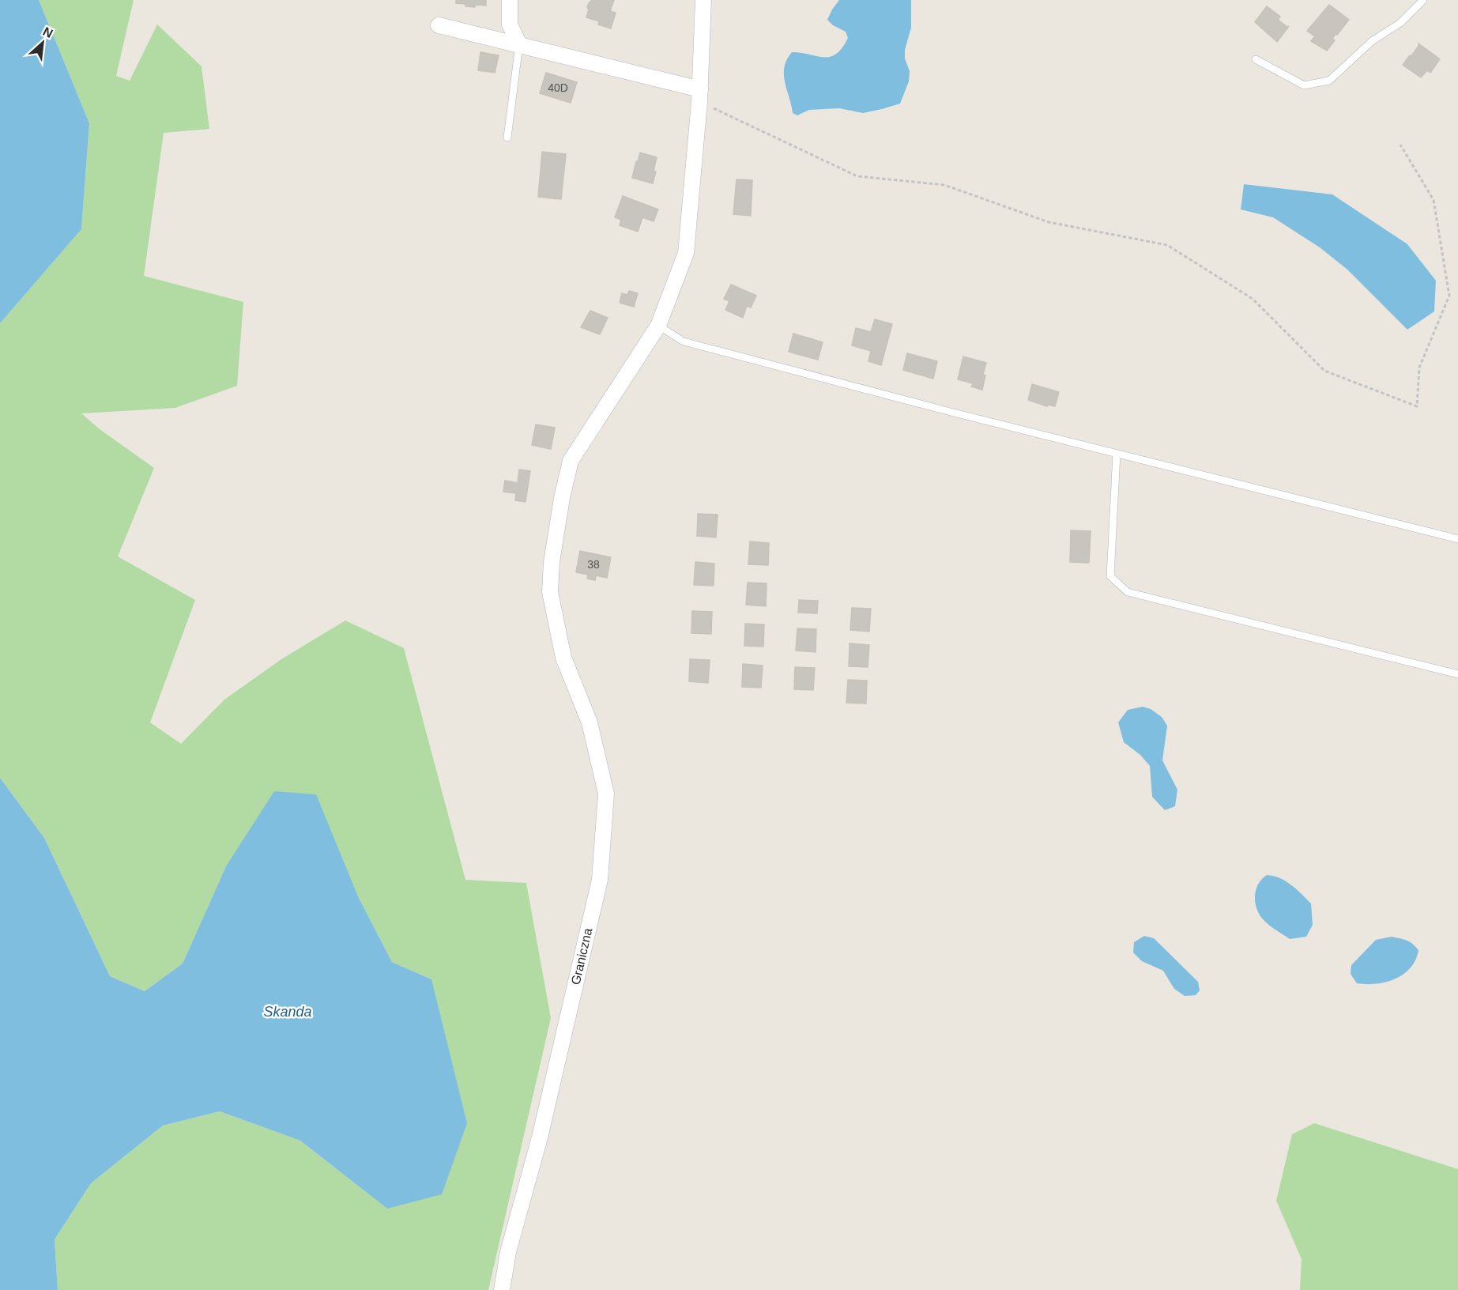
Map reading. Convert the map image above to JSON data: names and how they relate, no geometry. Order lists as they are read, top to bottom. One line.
{"streets":{"street":["Graniczna"]},"water":["Skanda"],"house_numbers":["40D","38"],"north":"top right"}
